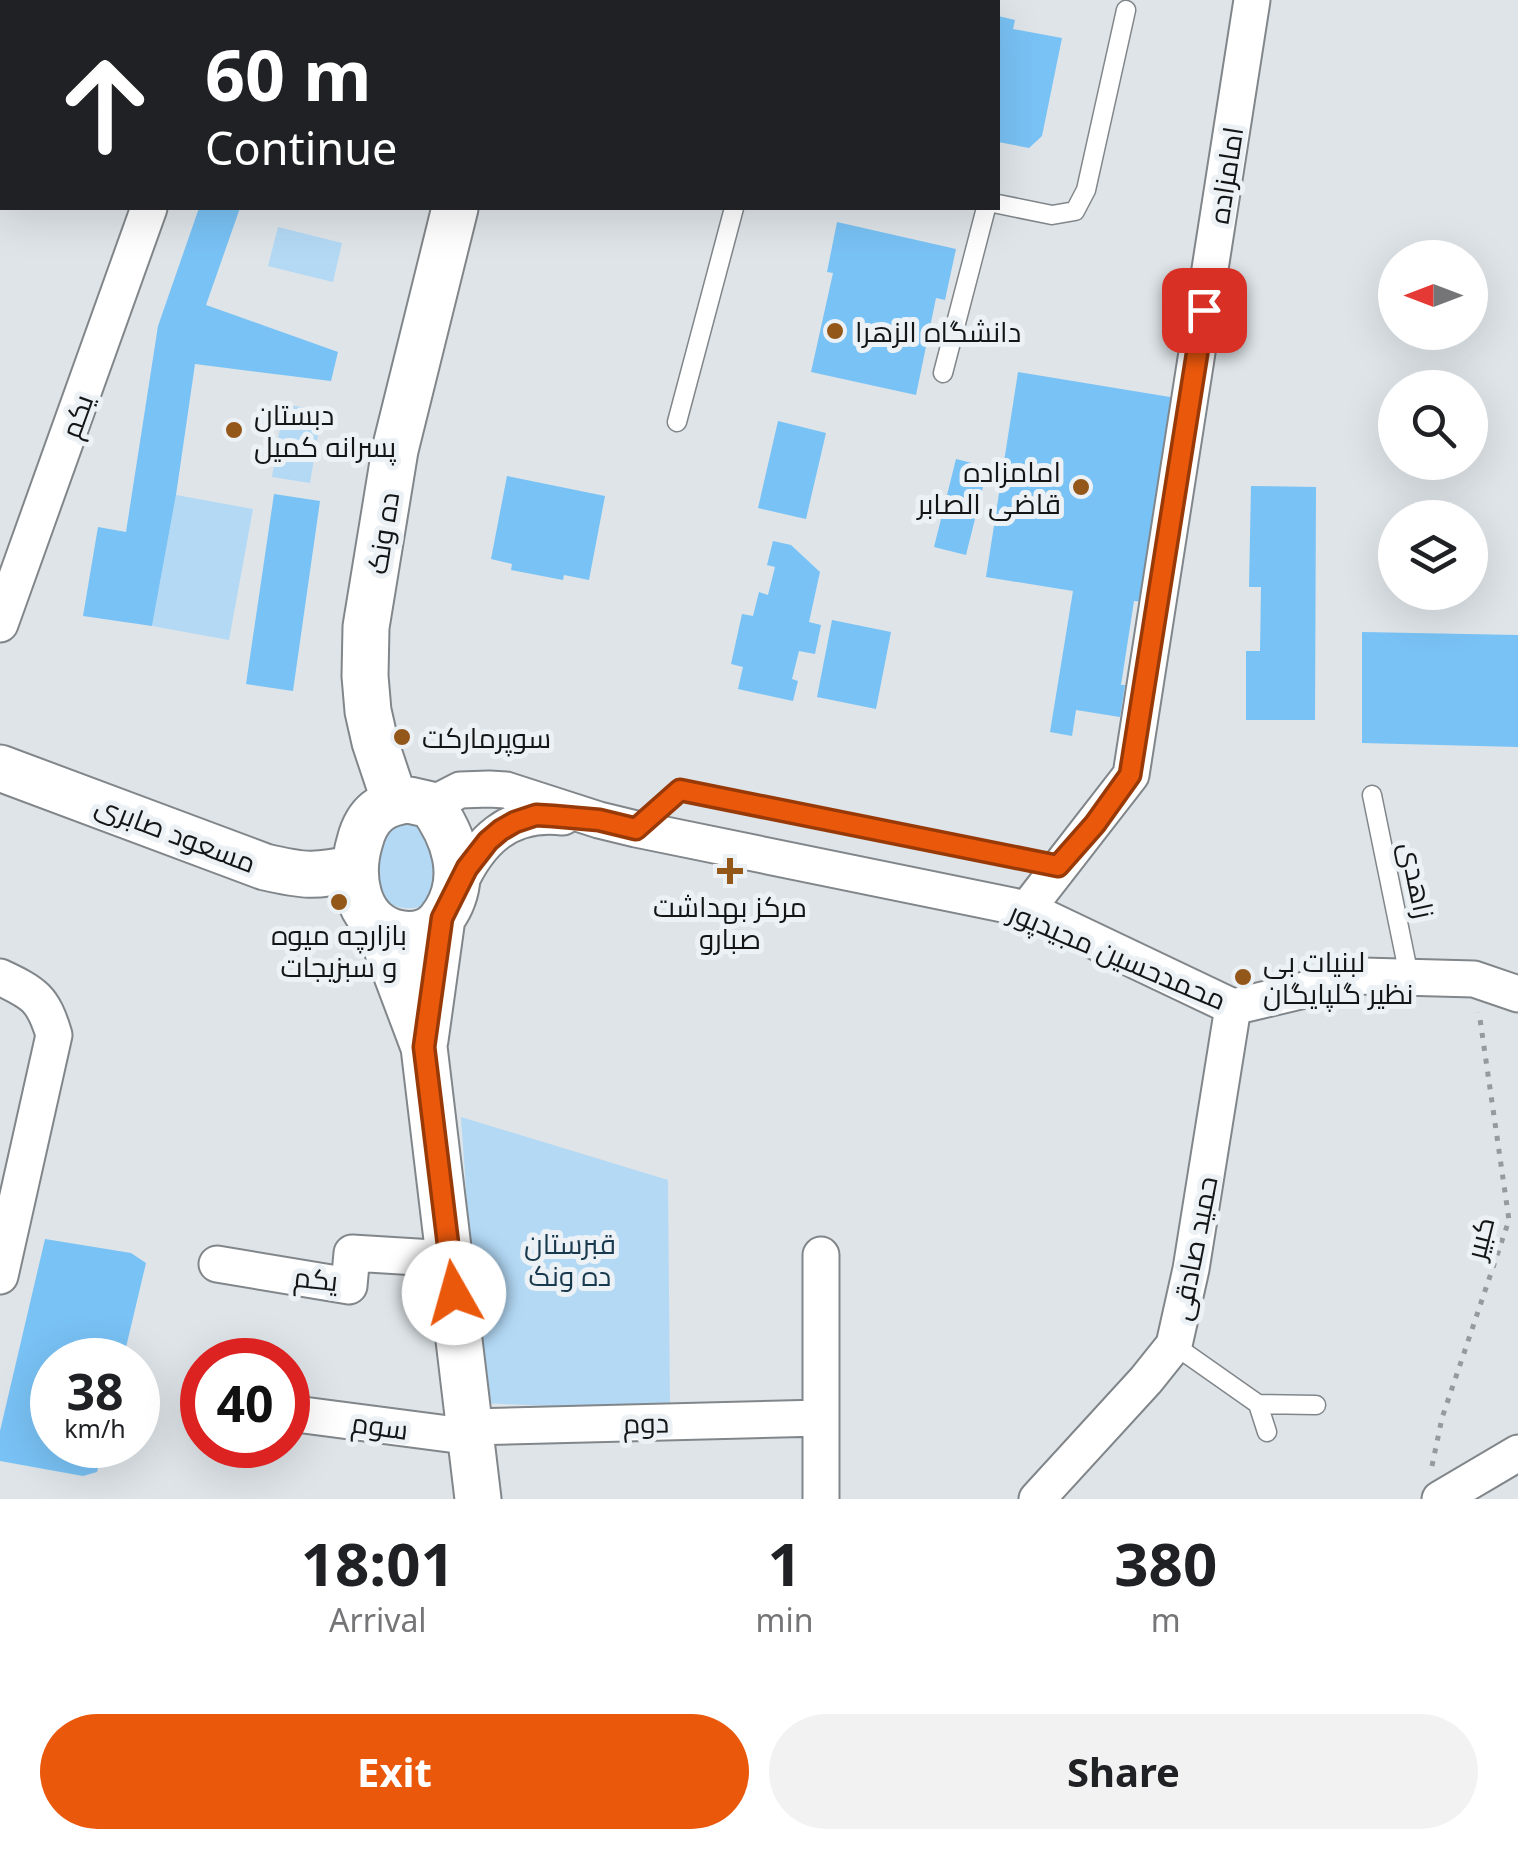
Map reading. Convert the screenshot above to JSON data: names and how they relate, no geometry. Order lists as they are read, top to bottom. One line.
{"streets":{"street":["امامزاده","یکم","ده ونک","مسعود صابری","محمدحسین مجیدپور","حمید صادقی","دوم","سوم"],"lane":["زاهدی"],"path":["کبیر"]},"crossings":[["امامزاده","محمدحسین مجیدپور"],["ده ونک","مسعود صابری"],["زاهدی","محمدحسین مجیدپور"],["محمدحسین مجیدپور","کبیر"],["محمدحسین مجیدپور","حمید صادقی"],["دوم","سوم"]],"parks":["قبرستان ده ونک"],"places":{"other":["دانشگاه الزهرا","دبستان پسرانه كميل","امامزاده قاضی الصابر","سوپرمارکت","بازارچه میوه و سبزیجات","لبنیات بی نظیر گلپایگان"],"health":["مرکز بهداشت صبارو"]},"north":"left","page":{"turn":["60 m","Continue"],"speed":"38 km/h","limit":"40","eta":["18:01","Arrival","1","min","380","m"],"buttons":["Exit","Share"]}}
